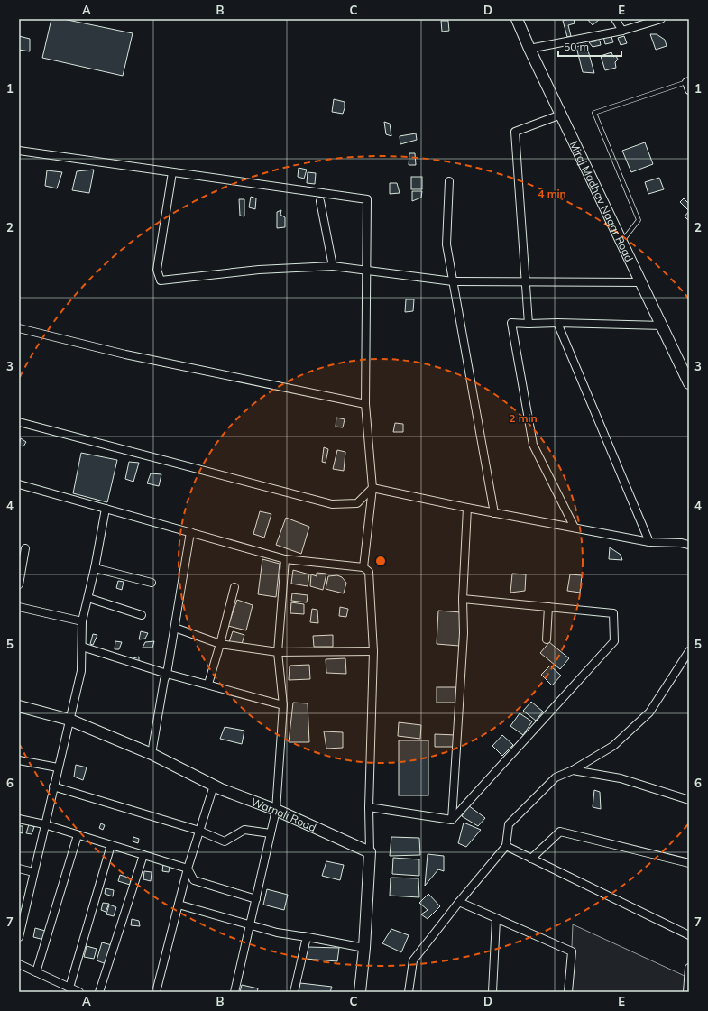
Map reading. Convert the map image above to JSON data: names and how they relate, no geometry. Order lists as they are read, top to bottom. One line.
{"streets":{"main road":["Miraj Madhav Nagar Road","Warnali Road"]},"scale_bar":"50 m","grid":{"columns":["A","B","C","D","E"],"rows":["1","2","3","4","5","6","7"]},"rings":["4 min","2 min"]}
